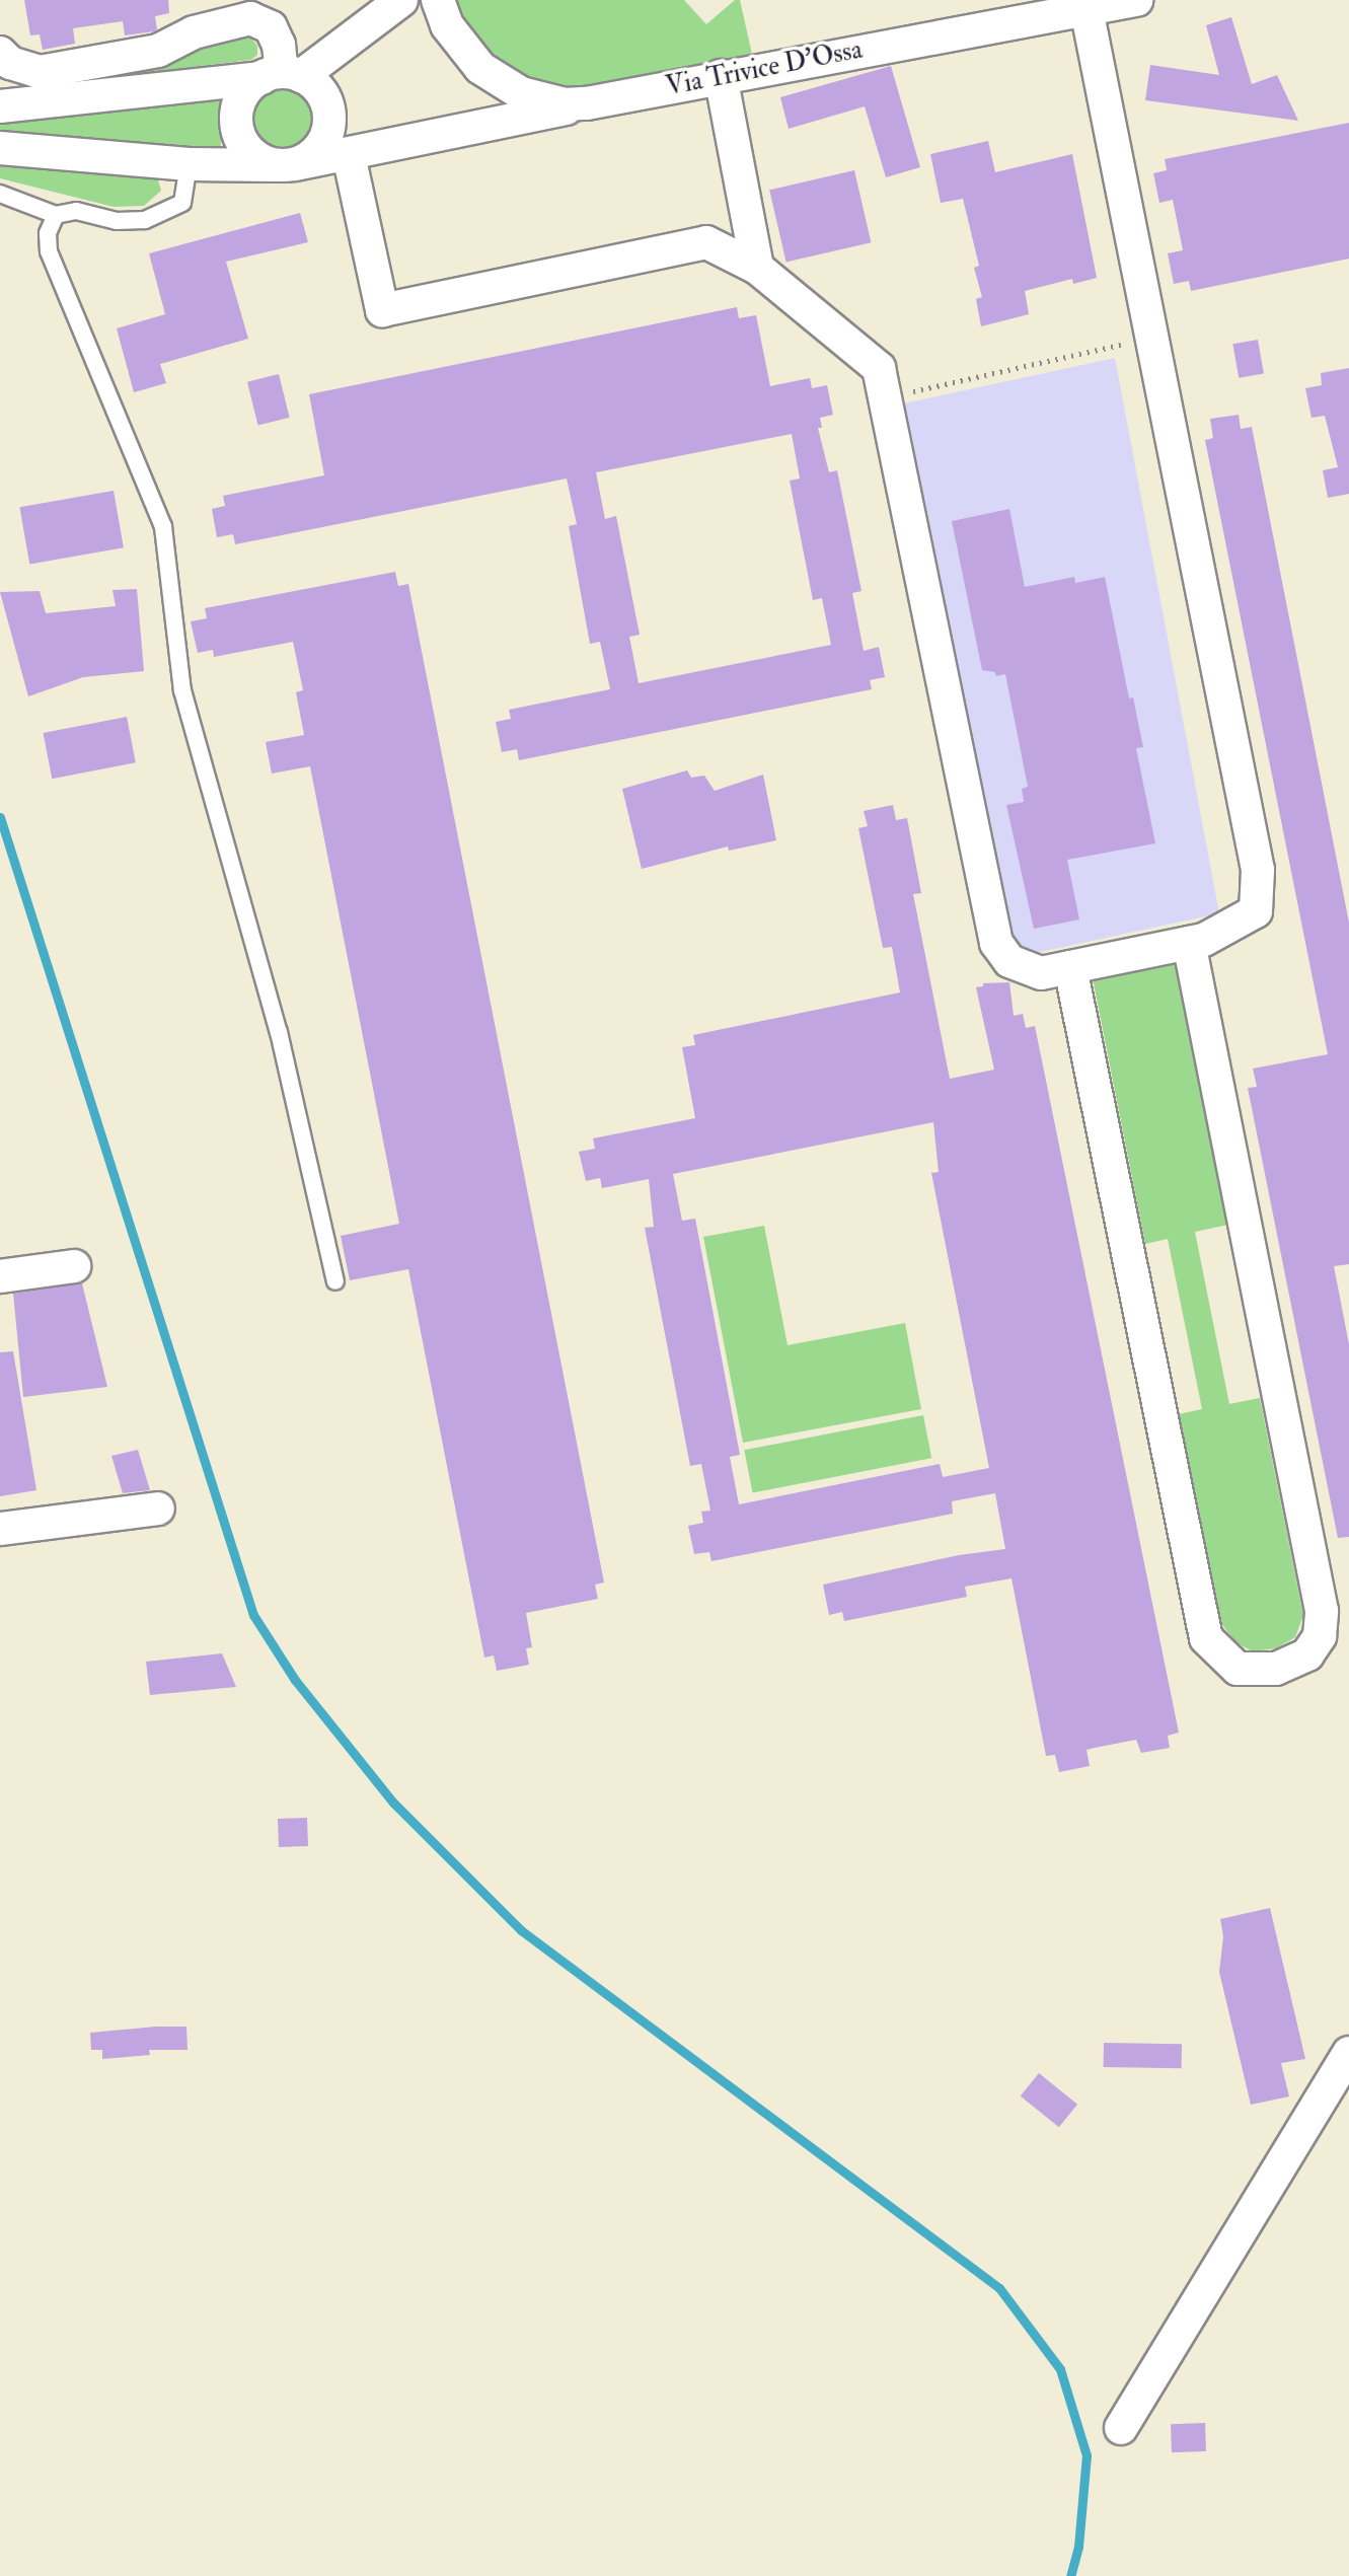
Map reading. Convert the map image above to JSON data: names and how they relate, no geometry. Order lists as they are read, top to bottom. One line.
{"streets":{"street":["Via Trivice D'Ossa"]}}
